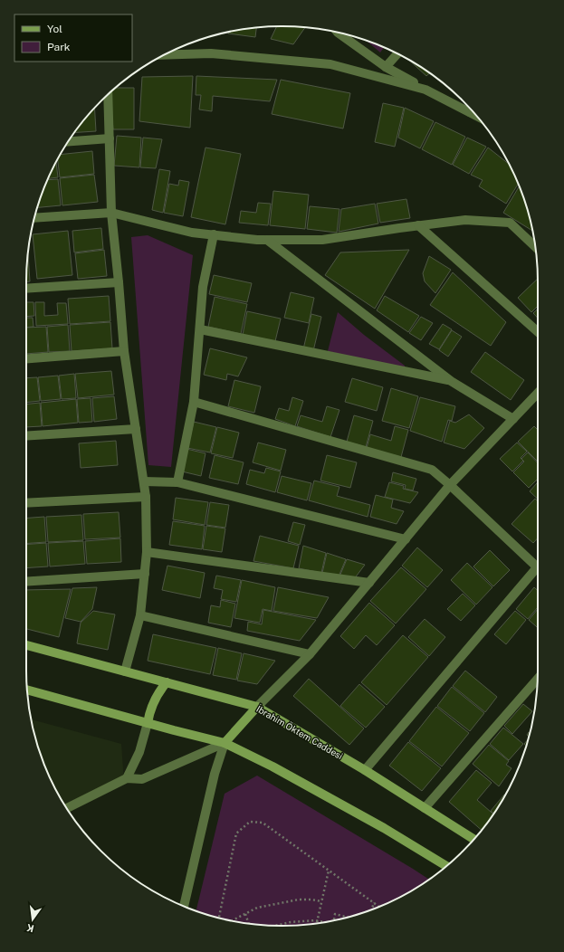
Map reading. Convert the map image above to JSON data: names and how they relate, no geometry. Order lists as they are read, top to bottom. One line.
{"streets":{"main road":["İbrahim Öktem Caddesi"]},"legend":["Yol","Park"],"north":"bottom"}
